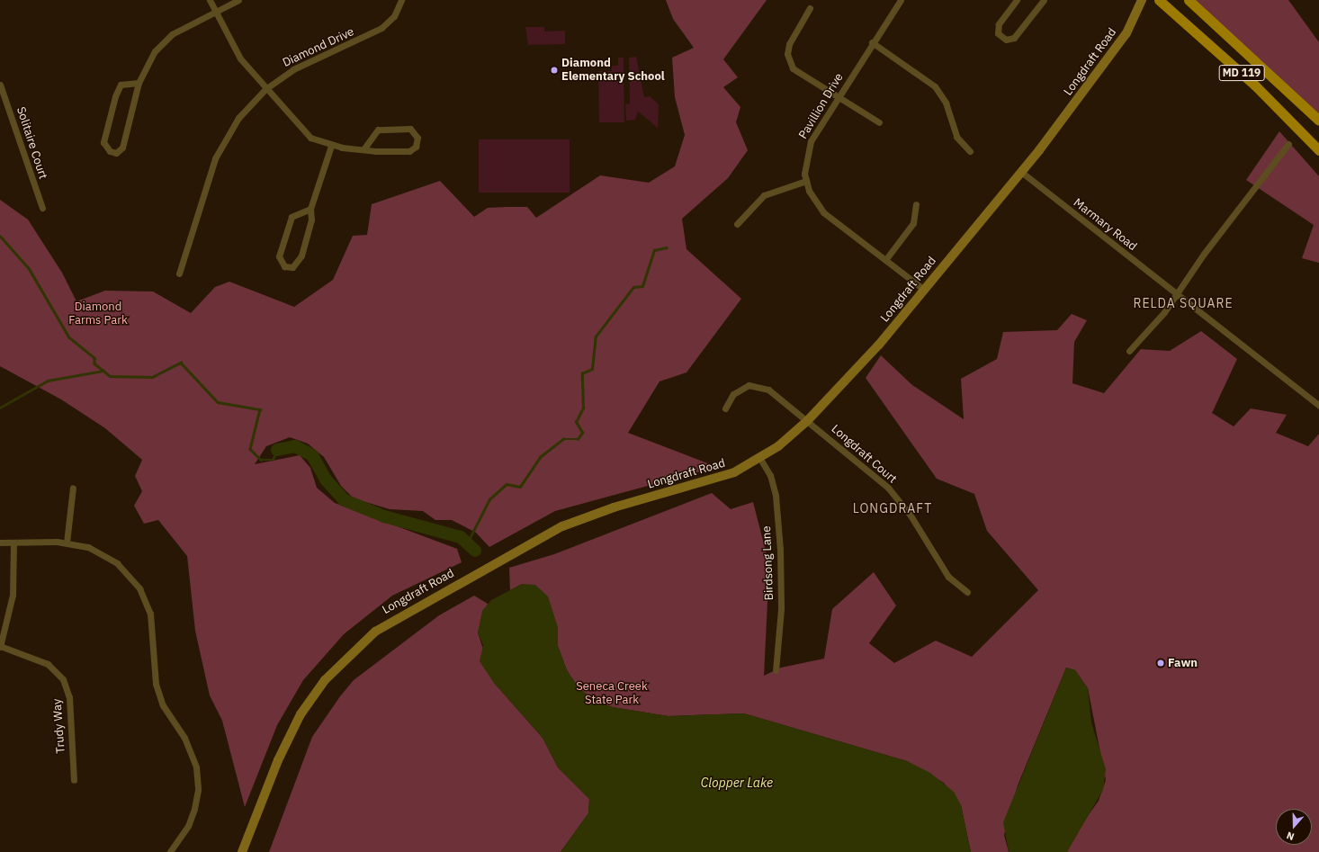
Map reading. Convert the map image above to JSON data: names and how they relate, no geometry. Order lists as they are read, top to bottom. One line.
{"streets":{"main road":["MD 119"],"street":["Diamond Drive","Longdraft Road","Pavillion Drive","Solitaire Court","Marmary Road","Longdraft Court","Birdsong Lane","Trudy Way"]},"crossings":[["Longdraft Road","Pavillion Drive"],["Longdraft Road","Marmary Road"],["Longdraft Road","Longdraft Court"],["Longdraft Road","Birdsong Lane"]],"districts":["RELDA SQUARE","LONGDRAFT"],"water":["Clopper Lake"],"parks":["Diamond Farms Park","Seneca Creek State Park"],"places":["Diamond Elementary School","Fawn"],"north":"bottom"}
